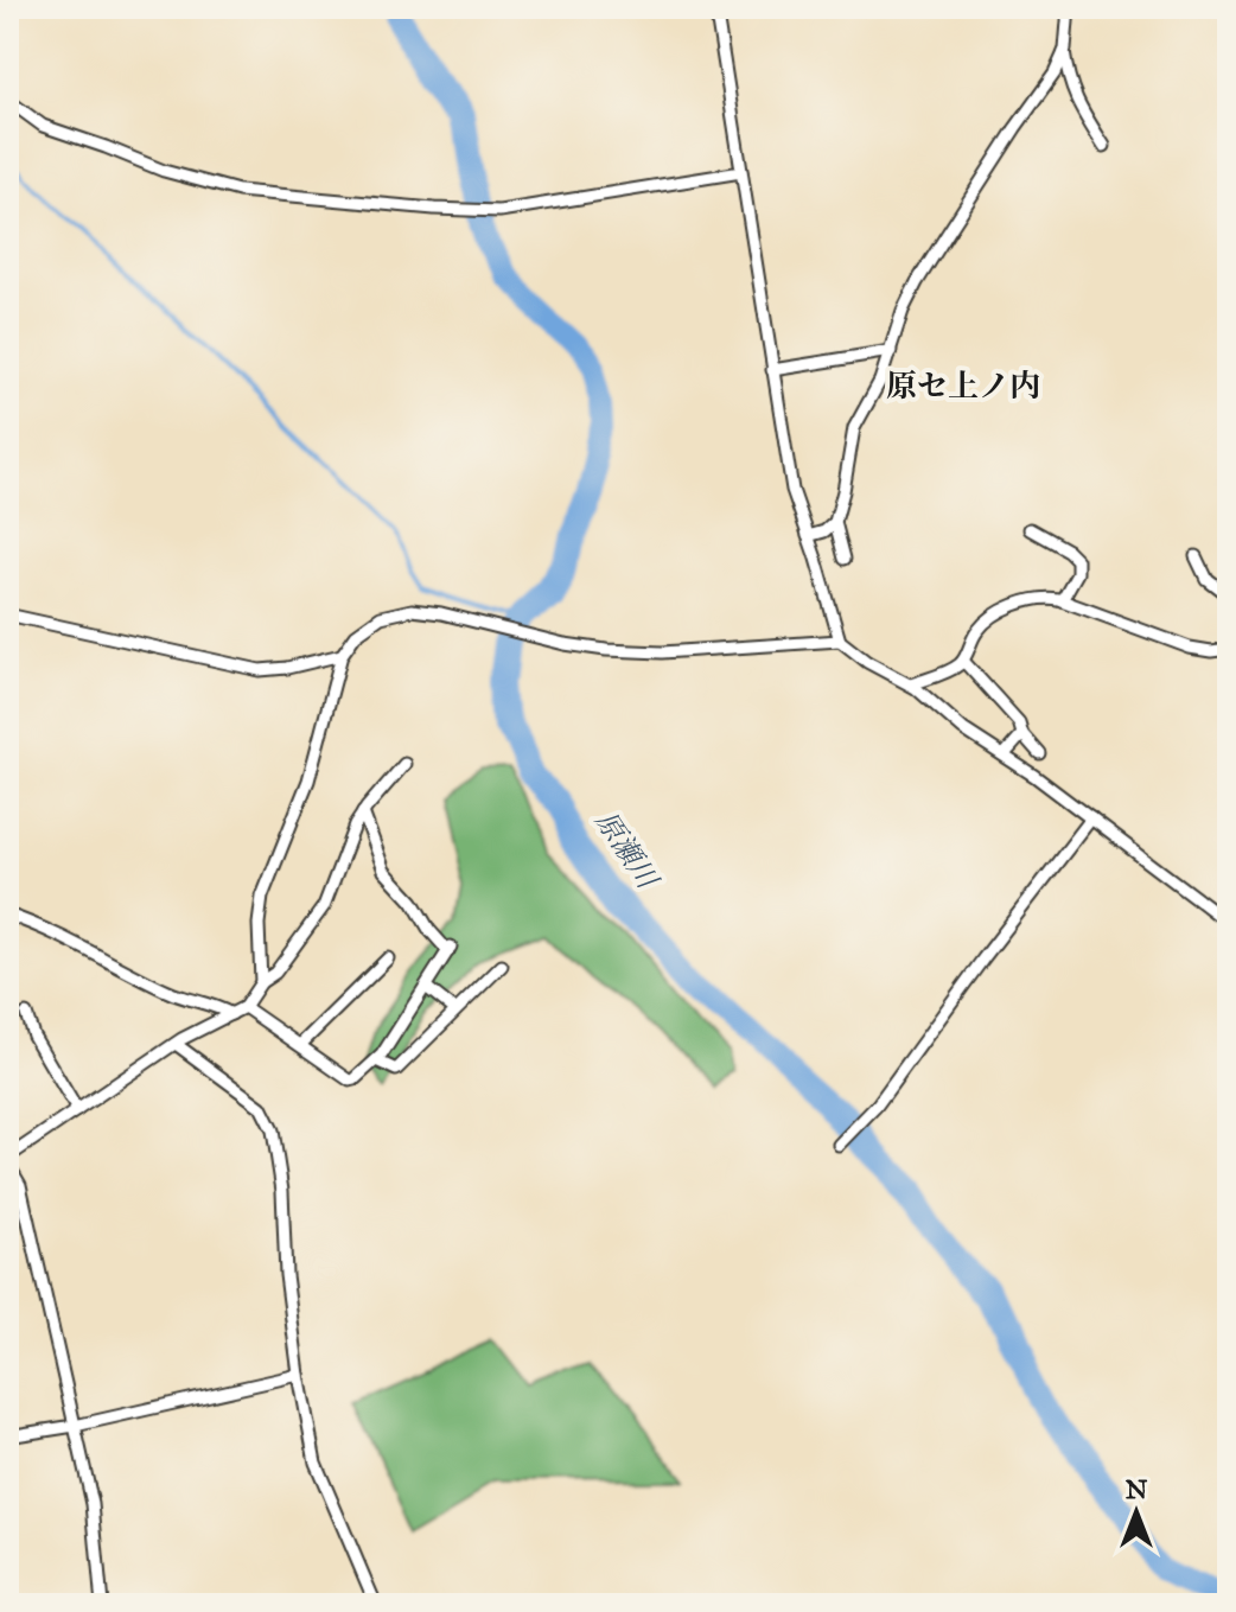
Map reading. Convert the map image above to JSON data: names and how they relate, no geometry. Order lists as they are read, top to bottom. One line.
{"districts":["原セ上ノ内"],"water":["原瀬川"],"north":"top"}
